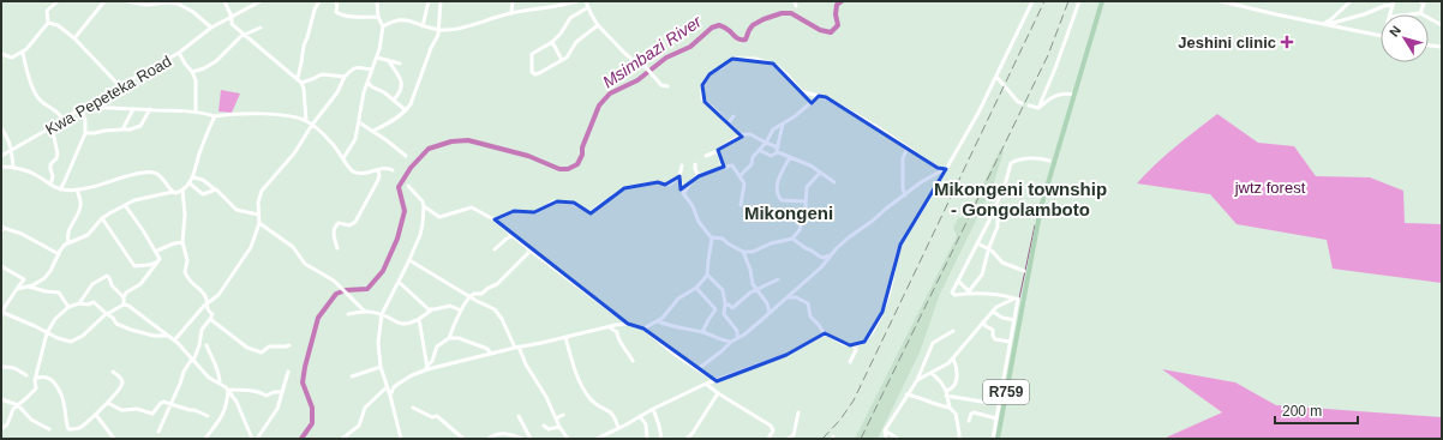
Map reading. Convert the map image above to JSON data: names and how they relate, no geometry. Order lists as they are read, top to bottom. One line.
{"streets":{"main road":["R759"],"street":["Kwa Pepeteka Road"]},"districts":["Mikongeni township - Gongolamboto","Mikongeni"],"water":["Msimbazi River"],"parks":["jwtz forest"],"places":{"health":["Jeshini clinic"]},"scale_bar":"200 m","north":"top left"}
